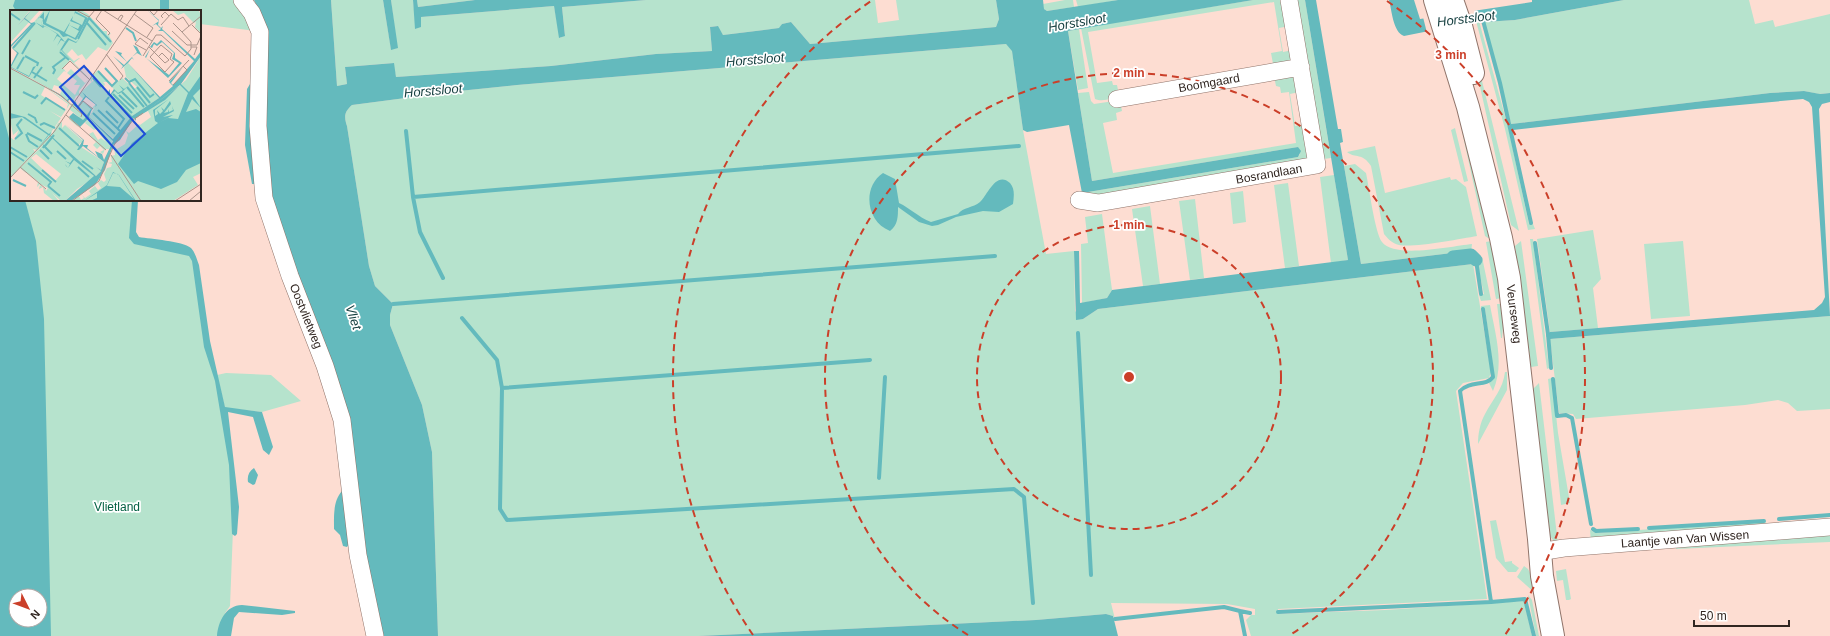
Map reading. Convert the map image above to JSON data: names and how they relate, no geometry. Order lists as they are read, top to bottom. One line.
{"streets":{"main road":["Veurseweg"],"street":["Boomgaard","Bosrandlaan","Oostvlietweg","Laantje van Van Wissen"]},"crossings":[["Boomgaard","Bosrandlaan"],["Veurseweg","Laantje van Van Wissen"]],"water":["Horstsloot","Vliet"],"parks":["Vlietland"],"scale_bar":"50 m","north":"bottom right","rings":["3 min","2 min","1 min"]}
